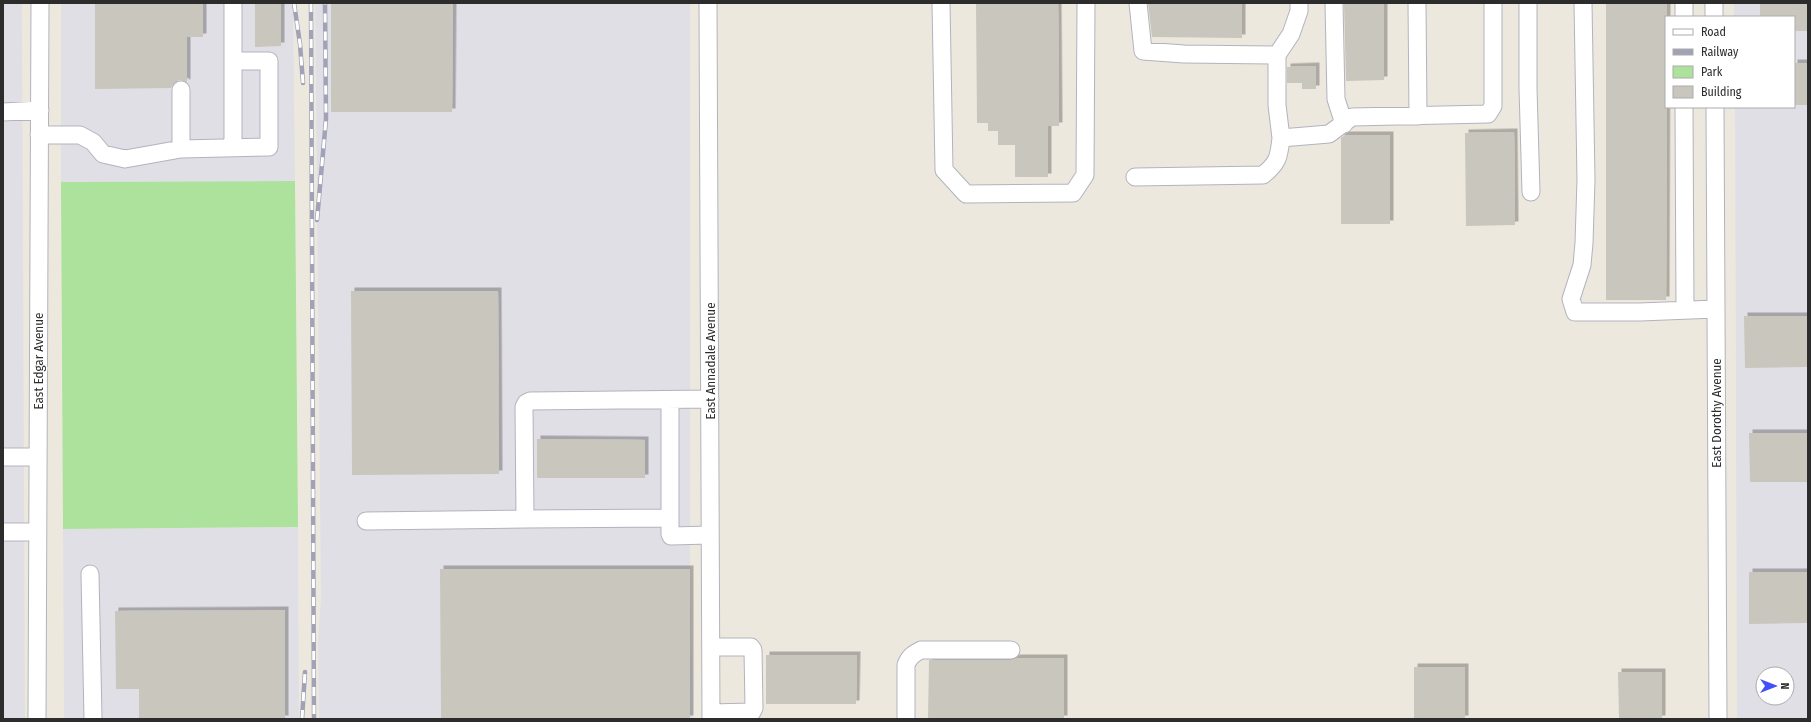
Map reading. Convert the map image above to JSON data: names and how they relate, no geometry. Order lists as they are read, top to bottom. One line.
{"streets":{"street":["East Edgar Avenue","East Annadale Avenue","East Dorothy Avenue"]},"legend":["Road","Railway","Park","Building"],"north":"right"}
